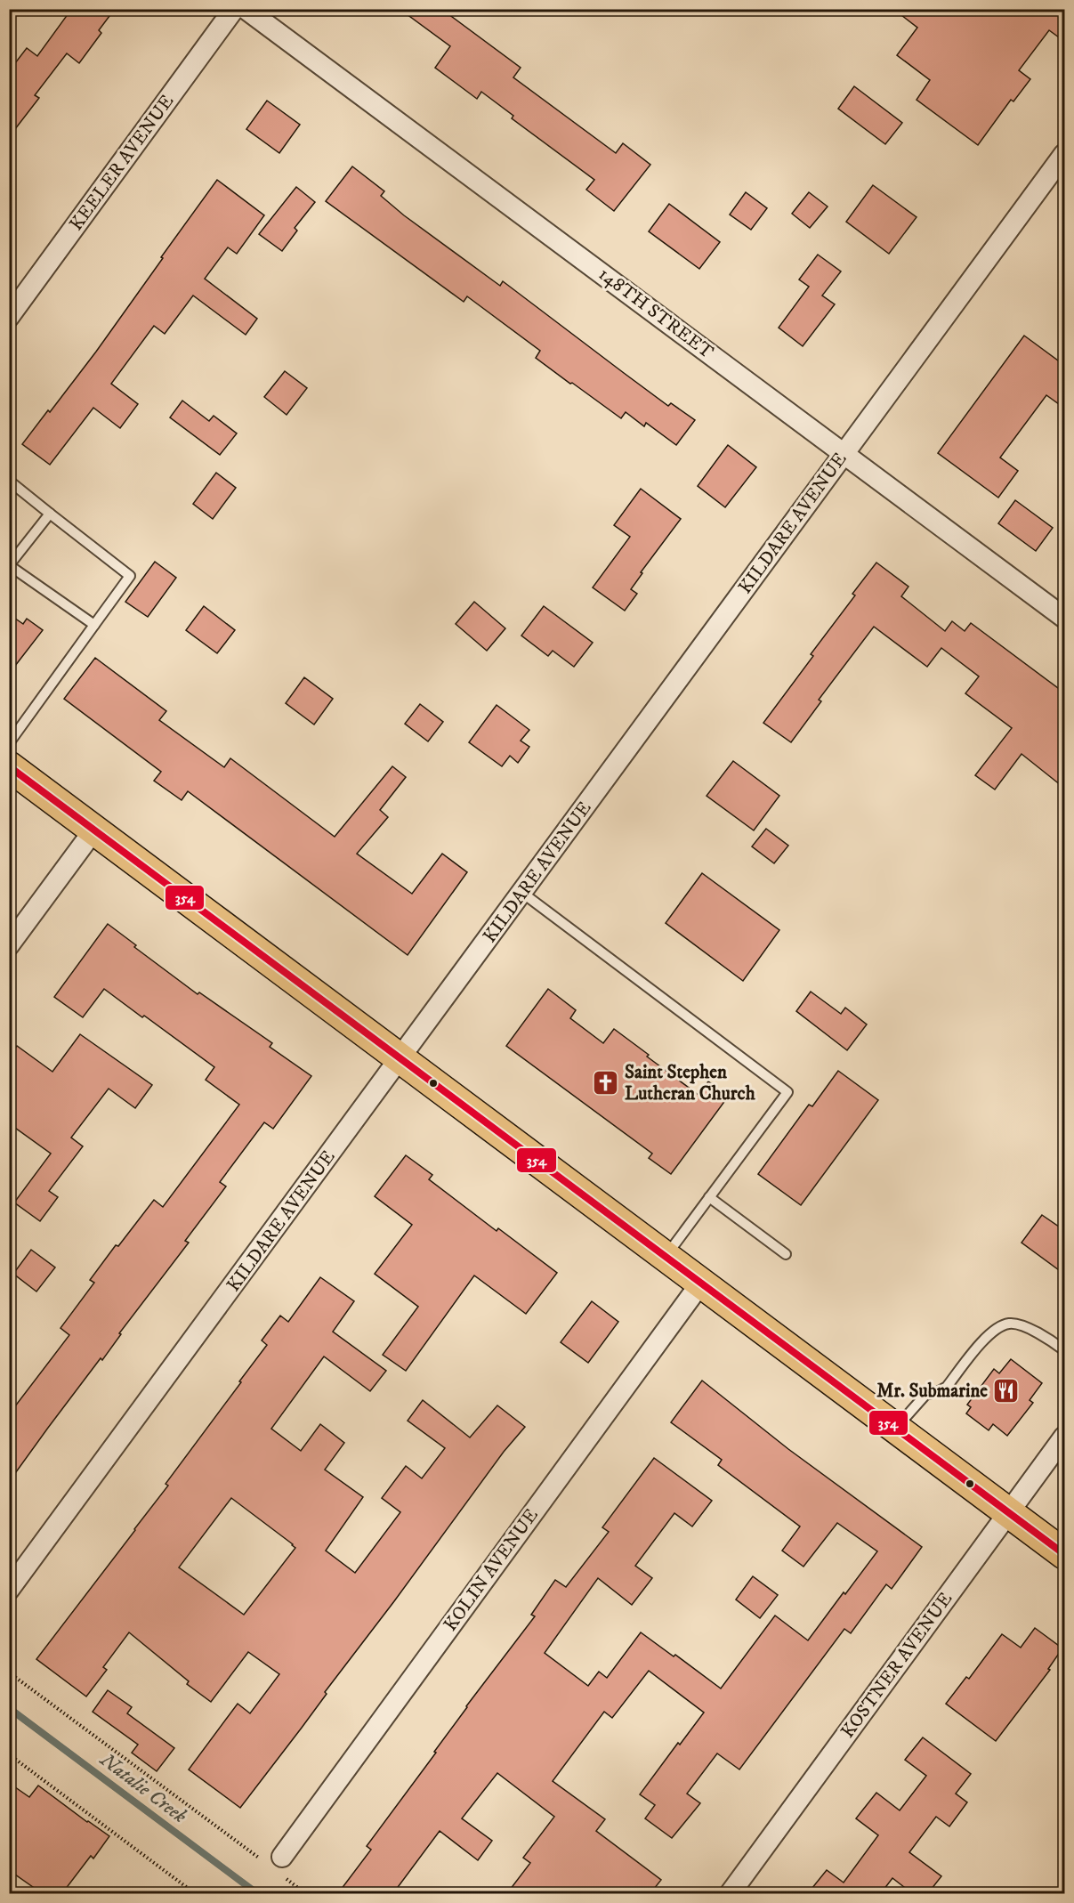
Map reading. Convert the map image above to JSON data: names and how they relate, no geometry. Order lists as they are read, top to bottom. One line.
{"streets":{"street":["KEELER AVENUE","148TH STREET","KILDARE AVENUE","KOLIN AVENUE","KOSTNER AVENUE"]},"crossings":[["148TH STREET","KILDARE AVENUE"]],"water":["Natalie Creek"],"places":{"church":["Saint Stephen Lutheran Church"],"restaurant":["Mr. Submarine"]},"lines":["transit line 354"]}
